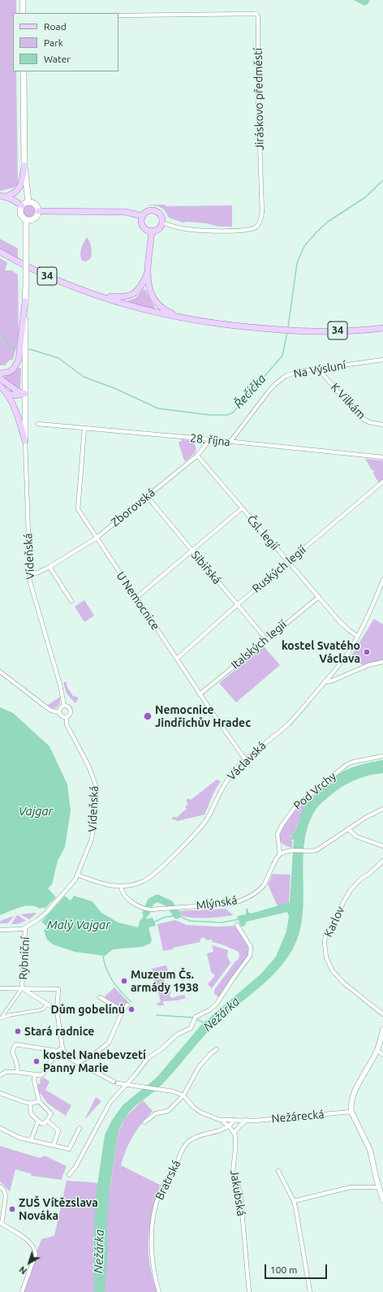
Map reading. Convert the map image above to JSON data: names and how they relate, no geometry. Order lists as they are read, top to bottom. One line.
{"streets":{"main road":["34"],"street":["Jiráskovo předměstí","Na Výsluní","K Vilkám","28. října","Zborovská","Čsl. legií","Vídeňská","Sibiřská","Ruských legií","U Nemocnice","Italských legií","Václavská","Pod Vrchy","Mlýnská","Karlov","Rybniční","Nežárecká","Bratrská","Jakubská"]},"crossings":[["Na Výsluní","K Vilkám"],["Na Výsluní","28. října"],["28. října","Zborovská"],["28. října","U Nemocnice"],["Zborovská","Čsl. legií"],["Zborovská","Vídeňská"],["Zborovská","Sibiřská"],["Zborovská","U Nemocnice"],["Čsl. legií","Ruských legií"],["Čsl. legií","Italských legií"],["Čsl. legií","Václavská"],["Vídeňská","Václavská"],["Vídeňská","Rybniční"],["Sibiřská","Ruských legií"],["Sibiřská","Italských legií"],["Ruských legií","U Nemocnice"],["U Nemocnice","Italských legií"],["U Nemocnice","Václavská"],["Václavská","Mlýnská"],["Pod Vrchy","Mlýnská"]],"water":["Řečička","Vajgar","Malý Vajgar","Nežárka"],"places":["kostel Svatého Václava","Nemocnice Jindřichův Hradec","Muzeum Čs. armády 1938","Dům gobelínů","Stará radnice","kostel Nanebevzetí Panny Marie","ZUŠ Vítězslava Nováka"],"legend":["Road","Park","Water"],"scale_bar":"100 m","north":"bottom left"}
